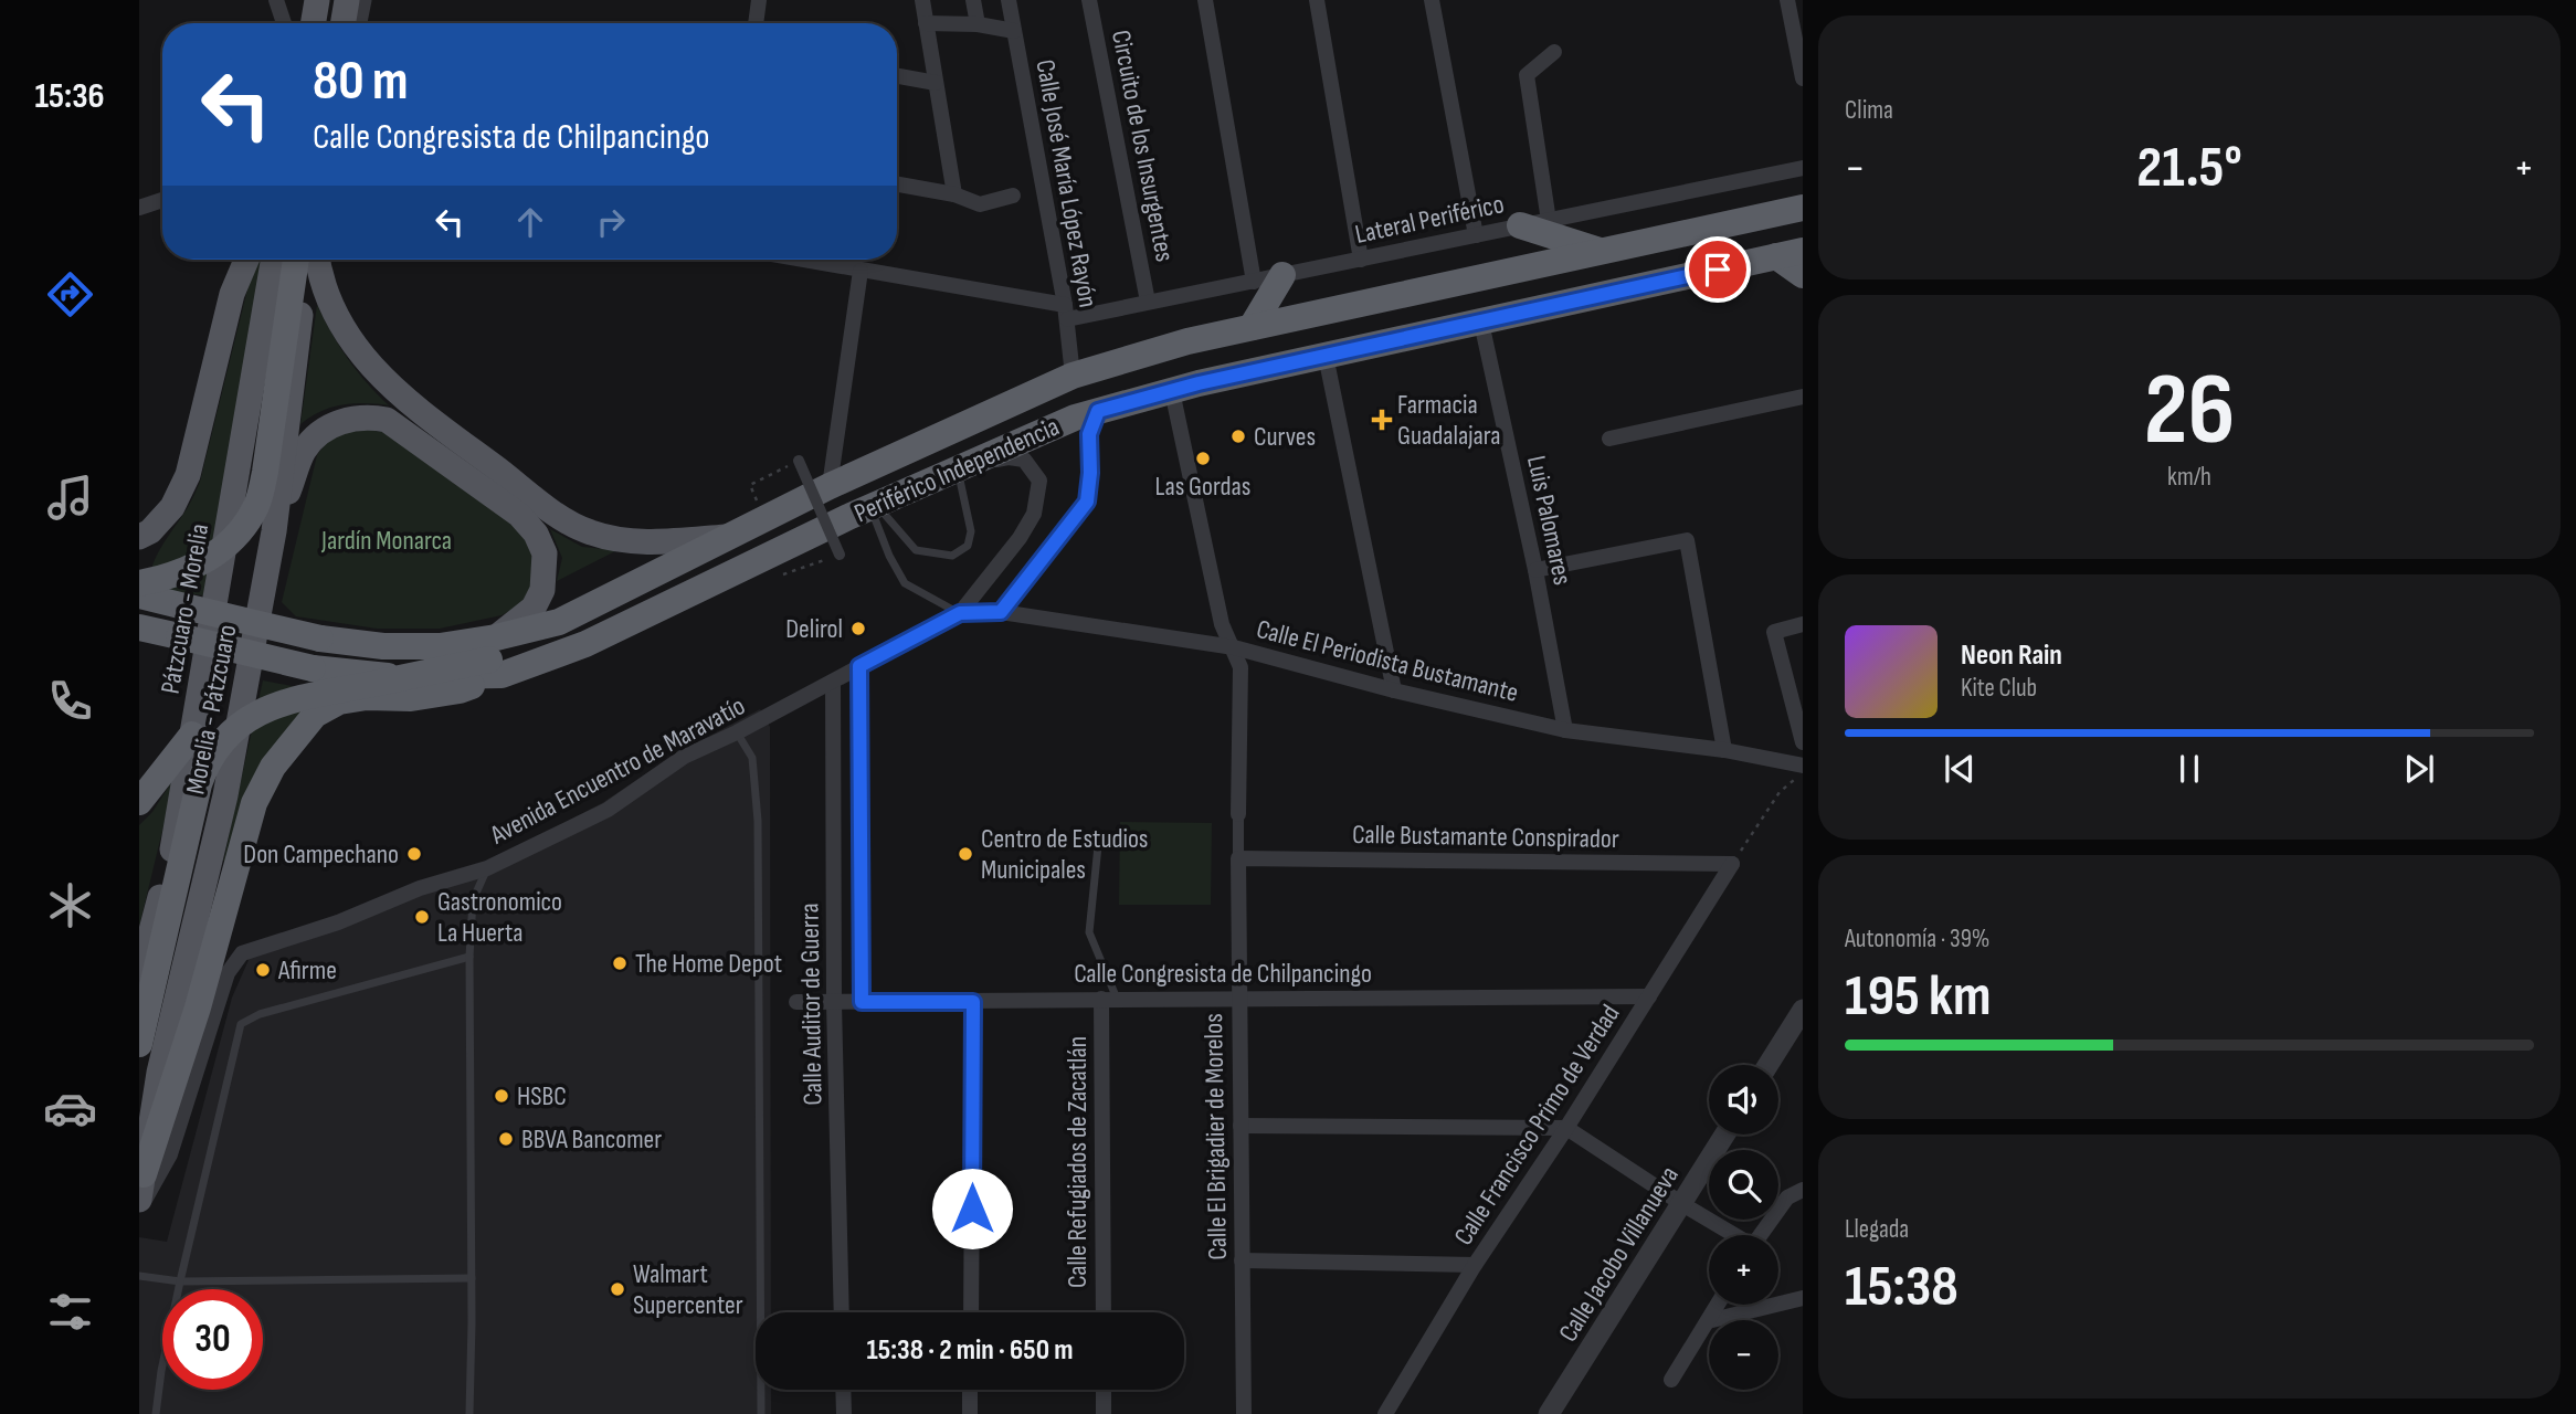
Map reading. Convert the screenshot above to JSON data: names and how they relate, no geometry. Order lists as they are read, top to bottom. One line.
{"streets":{"highway":["Periférico Independencia"],"main road":["Pátzcuaro - Morelia","Morelia - Pátzcuaro"],"street":["Circuito de los Insurgentes","Calle José María López Rayón","Lateral Periférico","Luis Palomares","Calle El Periodista Bustamante","Avenida Encuentro de Maravatío","Calle Bustamante Conspirador","Calle Congresista de Chilpancingo","Calle Auditor de Guerra","Calle Francisco Primo de Verdad","Calle El Brigadier de Morelos","Calle Refugiados de Zacatlán","Calle Jacobo Villanueva"]},"crossings":[["Circuito de los Insurgentes","Lateral Periférico"],["Calle José María López Rayón","Lateral Periférico"],["Calle José María López Rayón","Periférico Independencia"],["Periférico Independencia","Luis Palomares"],["Luis Palomares","Calle El Periodista Bustamante"],["Calle El Periodista Bustamante","Avenida Encuentro de Maravatío"],["Avenida Encuentro de Maravatío","Calle Auditor de Guerra"],["Calle Bustamante Conspirador","Calle Francisco Primo de Verdad"],["Calle Bustamante Conspirador","Calle El Brigadier de Morelos"],["Calle Congresista de Chilpancingo","Calle Auditor de Guerra"],["Calle Congresista de Chilpancingo","Calle Francisco Primo de Verdad"],["Calle Congresista de Chilpancingo","Calle El Brigadier de Morelos"],["Calle Congresista de Chilpancingo","Calle Refugiados de Zacatlán"]],"parks":["Jardín Monarca"],"places":{"health":["Farmacia Guadalajara"],"other":["Curves","Las Gordas","Delirol","Don Campechano","Centro de Estudios Municipales","Gastronomico La Huerta","The Home Depot","Afirme","HSBC","BBVA Bancomer","Walmart Supercenter"]},"page":{"tabs":"15:36","tile":["Clima",["26","km/h"],["Autonomía · 39%","195 km"],["Llegada","15:38"]],"turn":["80 m","Calle Congresista de Chilpancingo"],"heat":["−","21.5°","+"],"song":["Neon Rain","Kite Club"],"map_buttons":["+","−"],"limit":"30","trip":"15:38 · 2 min · 650 m"}}
